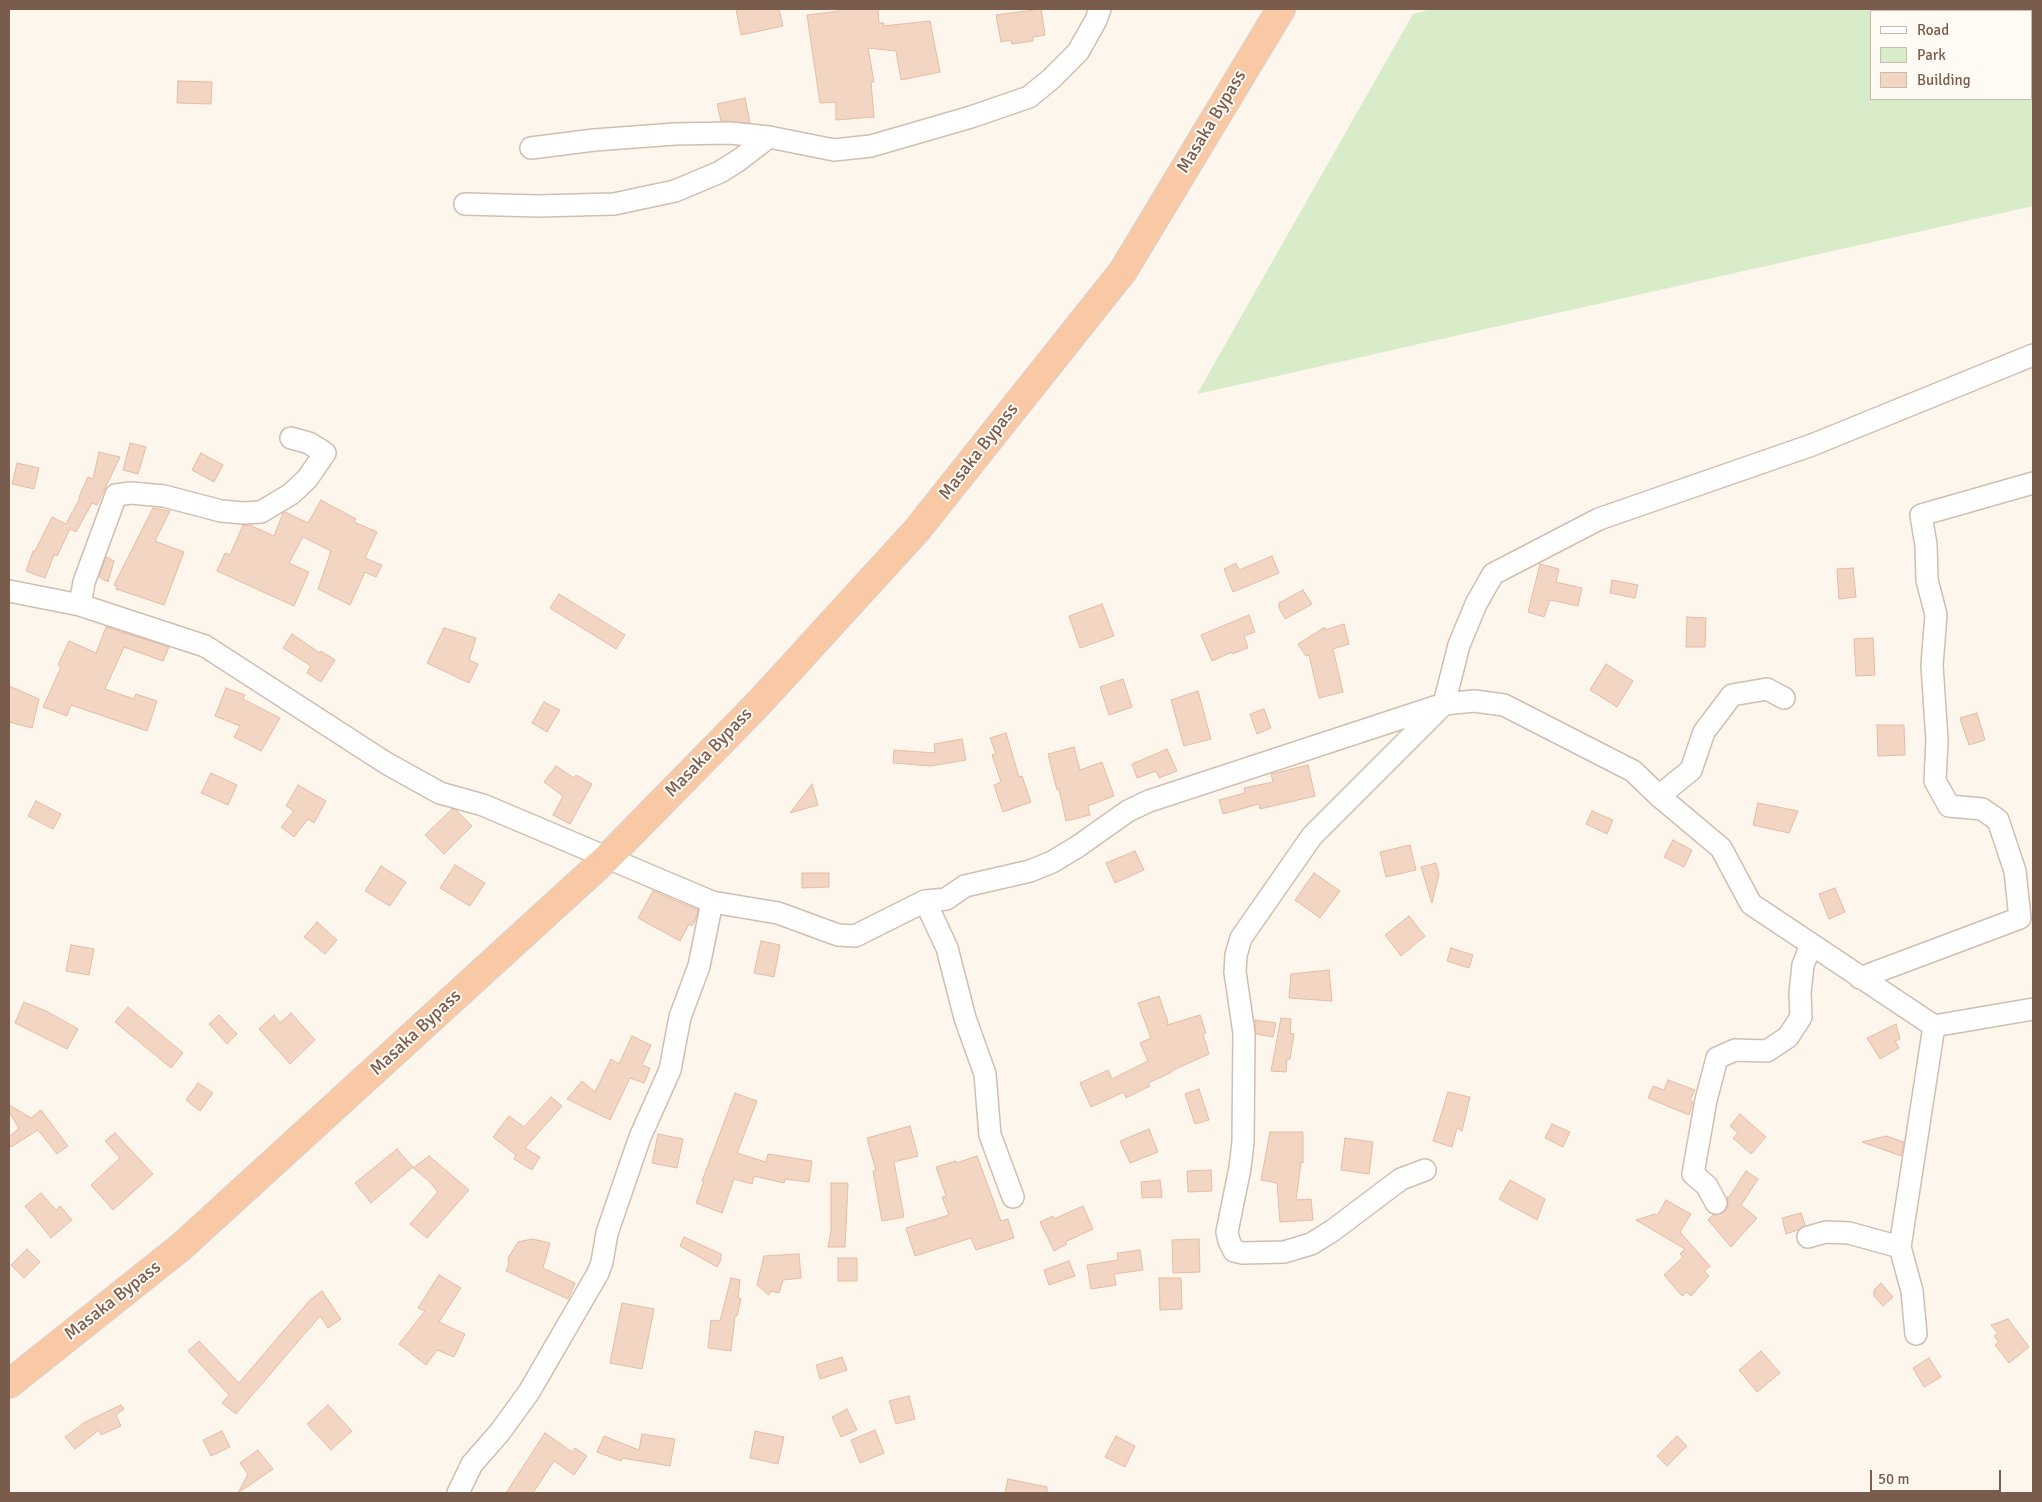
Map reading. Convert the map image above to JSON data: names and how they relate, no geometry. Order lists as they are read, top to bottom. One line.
{"streets":{"highway":["Masaka Bypass"]},"legend":["Road","Park","Building"],"scale_bar":"50 m"}
